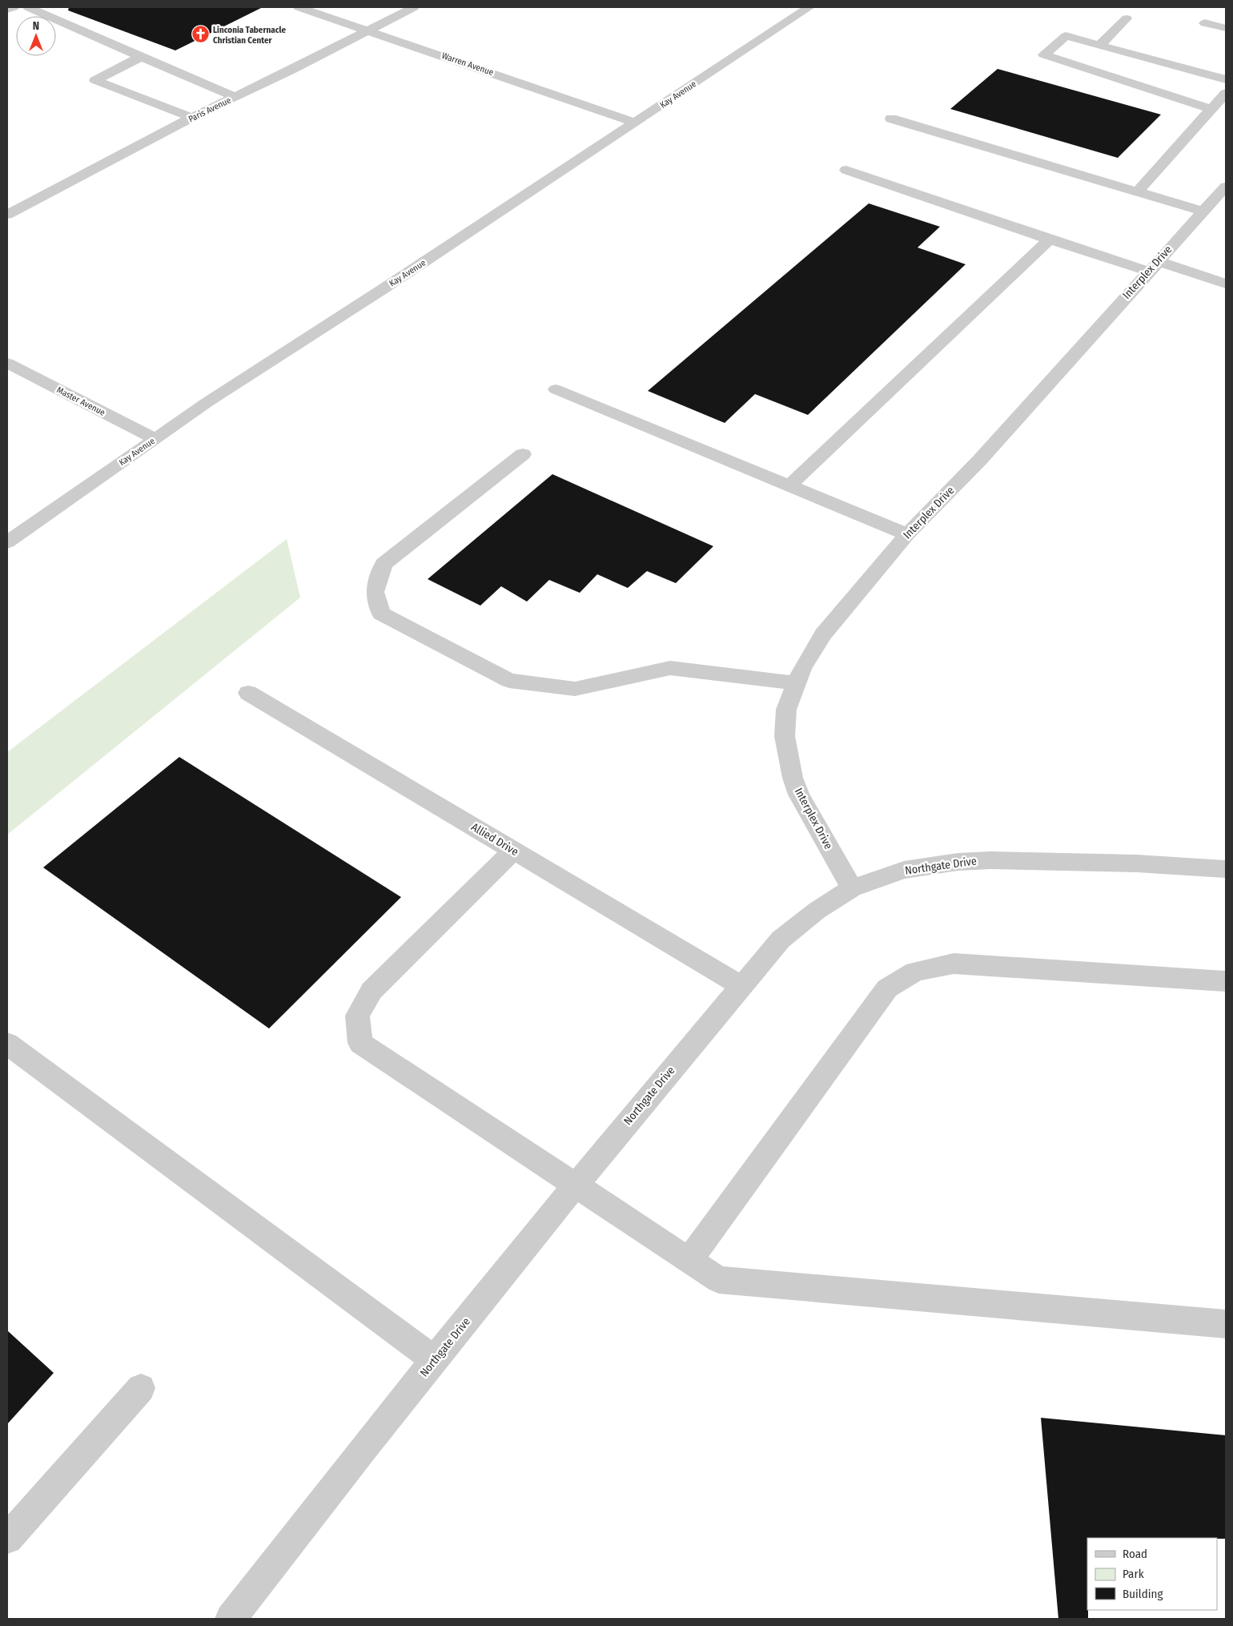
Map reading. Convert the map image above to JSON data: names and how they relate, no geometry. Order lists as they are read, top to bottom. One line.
{"streets":{"street":["Warren Avenue","Kay Avenue","Paris Avenue","Interplex Drive","Master Avenue","Allied Drive","Northgate Drive"]},"crossings":[["Warren Avenue","Kay Avenue"],["Warren Avenue","Paris Avenue"],["Kay Avenue","Master Avenue"],["Interplex Drive","Northgate Drive"],["Allied Drive","Northgate Drive"]],"places":{"church":["Linconia Tabernacle Christian Center"]},"legend":["Road","Park","Building"],"north":"top"}
